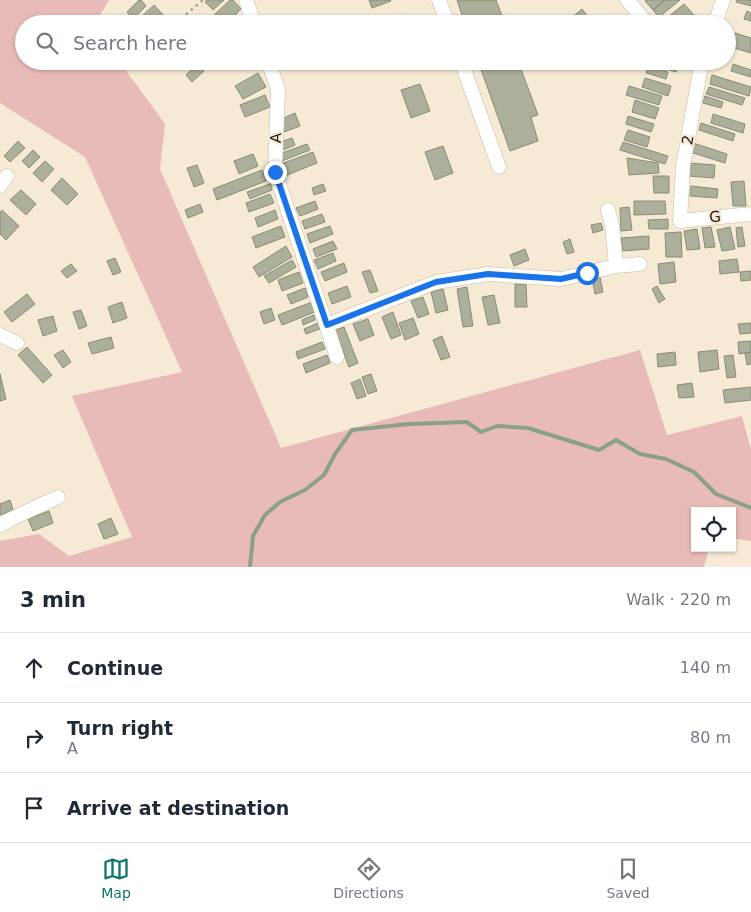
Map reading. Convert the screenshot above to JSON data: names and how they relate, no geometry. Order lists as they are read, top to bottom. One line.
{"streets":{"street":["A","2","G"]},"crossings":[["2","G"]],"page":{"search":"Search here","heading":["3 min","Walk · 220 m"],"list":[["Continue","140 m"],["Turn right","A","80 m"],"Arrive at destination"],"nav":["Map","Directions","Saved"]}}
